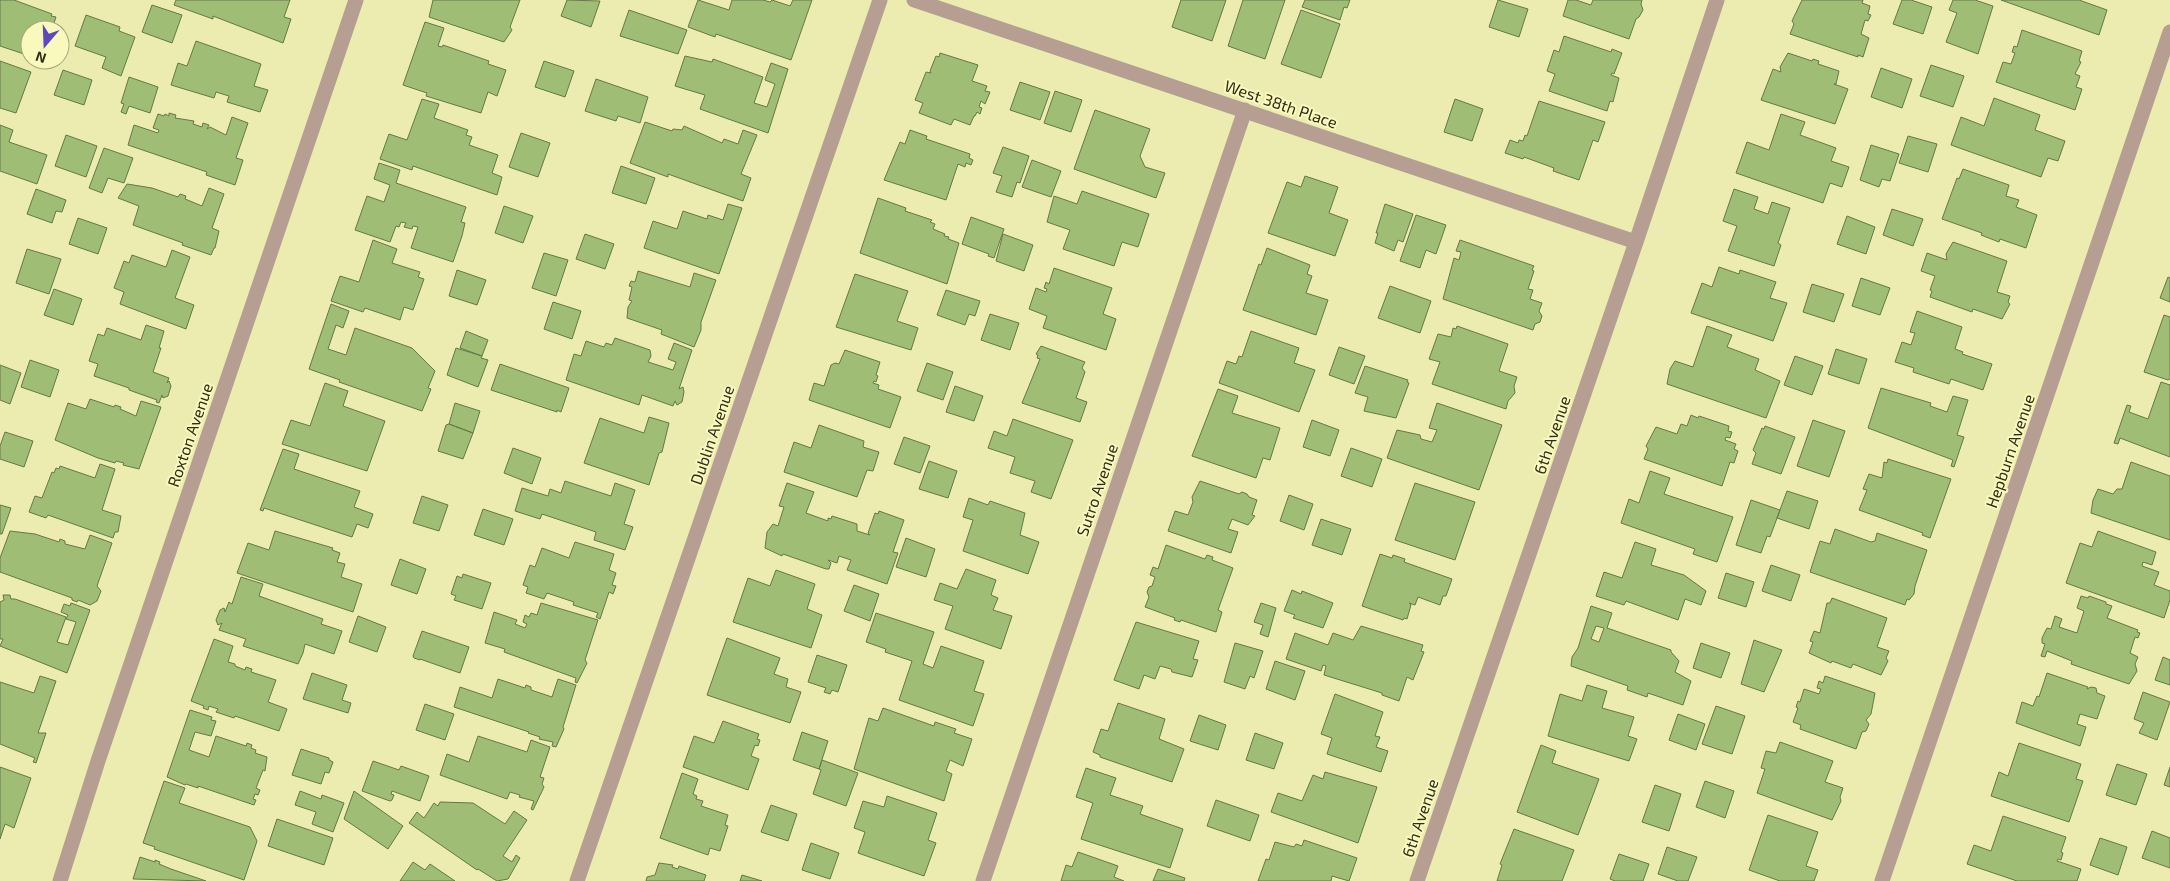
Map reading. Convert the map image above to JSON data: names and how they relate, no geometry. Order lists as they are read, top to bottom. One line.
{"streets":{"street":["West 38th Place","Roxton Avenue","Dublin Avenue","6th Avenue","Hepburn Avenue","Sutro Avenue"]},"crossings":[["West 38th Place","6th Avenue"],["West 38th Place","Sutro Avenue"]],"north":"bottom"}
